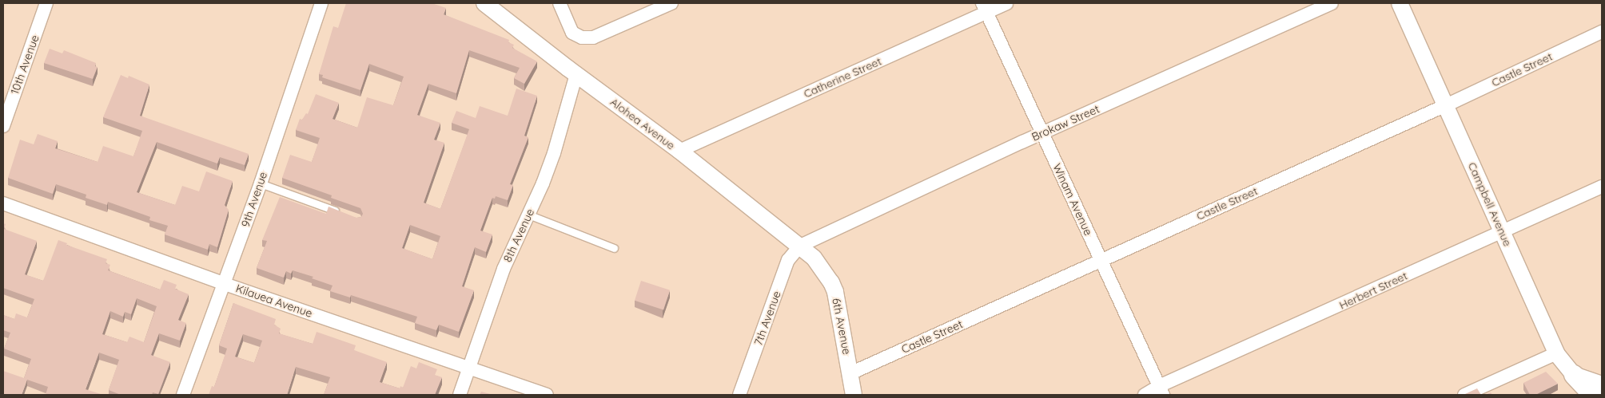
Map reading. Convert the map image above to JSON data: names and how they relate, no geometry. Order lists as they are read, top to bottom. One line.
{"streets":{"street":["10th Avenue","Castle Street","Catherine Street","Brokaw Street","Alohea Avenue","9th Avenue","Winam Avenue","Campbell Avenue","8th Avenue","Herbert Street","Kilauea Avenue","7th Avenue","6th Avenue"]},"crossings":[["Castle Street","Winam Avenue"],["Castle Street","Campbell Avenue"],["Castle Street","6th Avenue"],["Catherine Street","Alohea Avenue"],["Catherine Street","Winam Avenue"],["Brokaw Street","Alohea Avenue"],["Brokaw Street","Winam Avenue"],["Brokaw Street","7th Avenue"],["Brokaw Street","6th Avenue"],["Alohea Avenue","8th Avenue"],["Alohea Avenue","7th Avenue"],["Alohea Avenue","6th Avenue"],["9th Avenue","Kilauea Avenue"],["Winam Avenue","Herbert Street"],["Campbell Avenue","Herbert Street"],["8th Avenue","Kilauea Avenue"],["7th Avenue","6th Avenue"]]}
